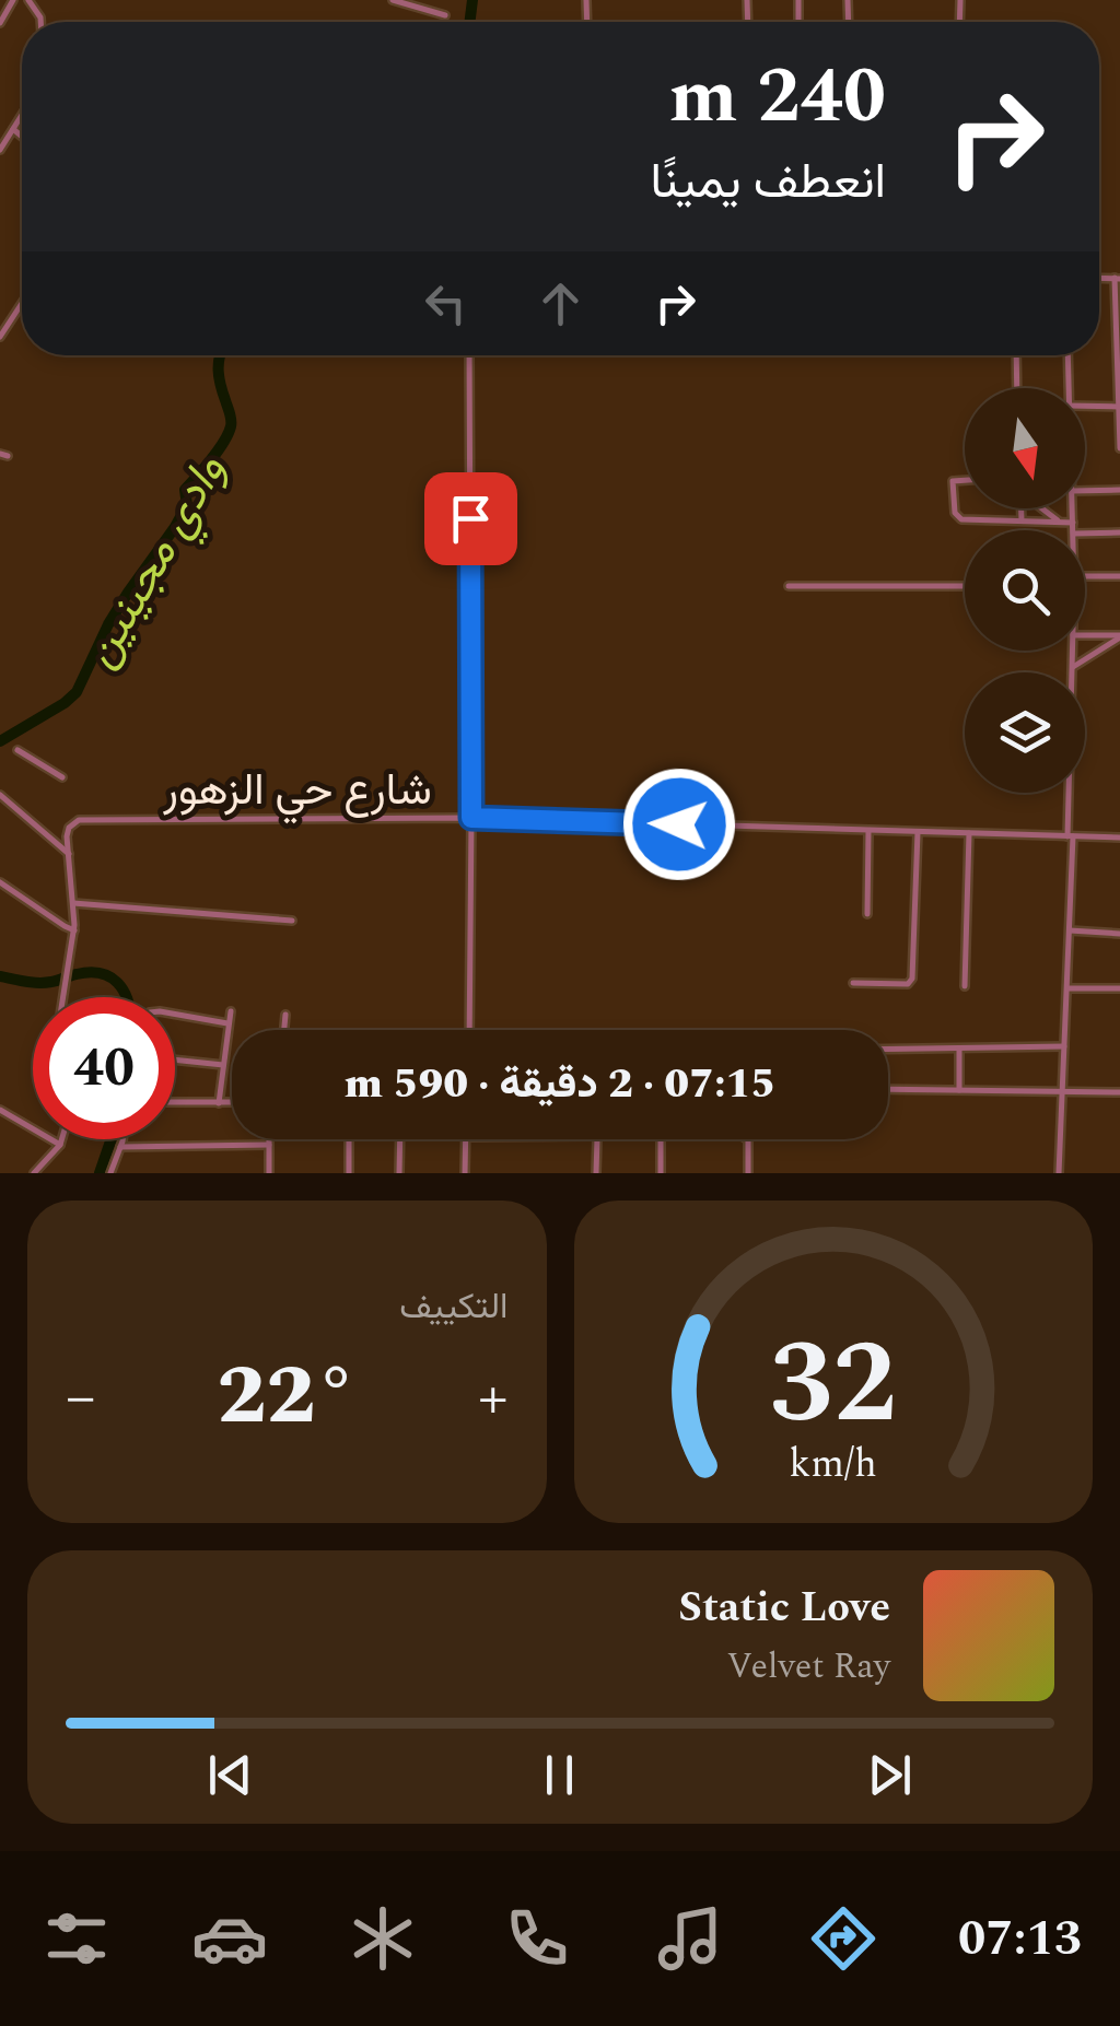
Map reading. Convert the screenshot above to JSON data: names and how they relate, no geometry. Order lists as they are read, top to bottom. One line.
{"streets":{"street":["شارع حي الزهور"]},"water":["وادي مجينين"],"north":"bottom","page":{"turn":["240 m","انعطف يمينًا"],"limit":"40","trip":"07:15 · 2 دقيقة · 590 m","tile":"التكييف","heat":["−","22°","+"],"song":["Static Love","Velvet Ray"],"tabs":"07:13","gauge":["32","km/h"]}}
